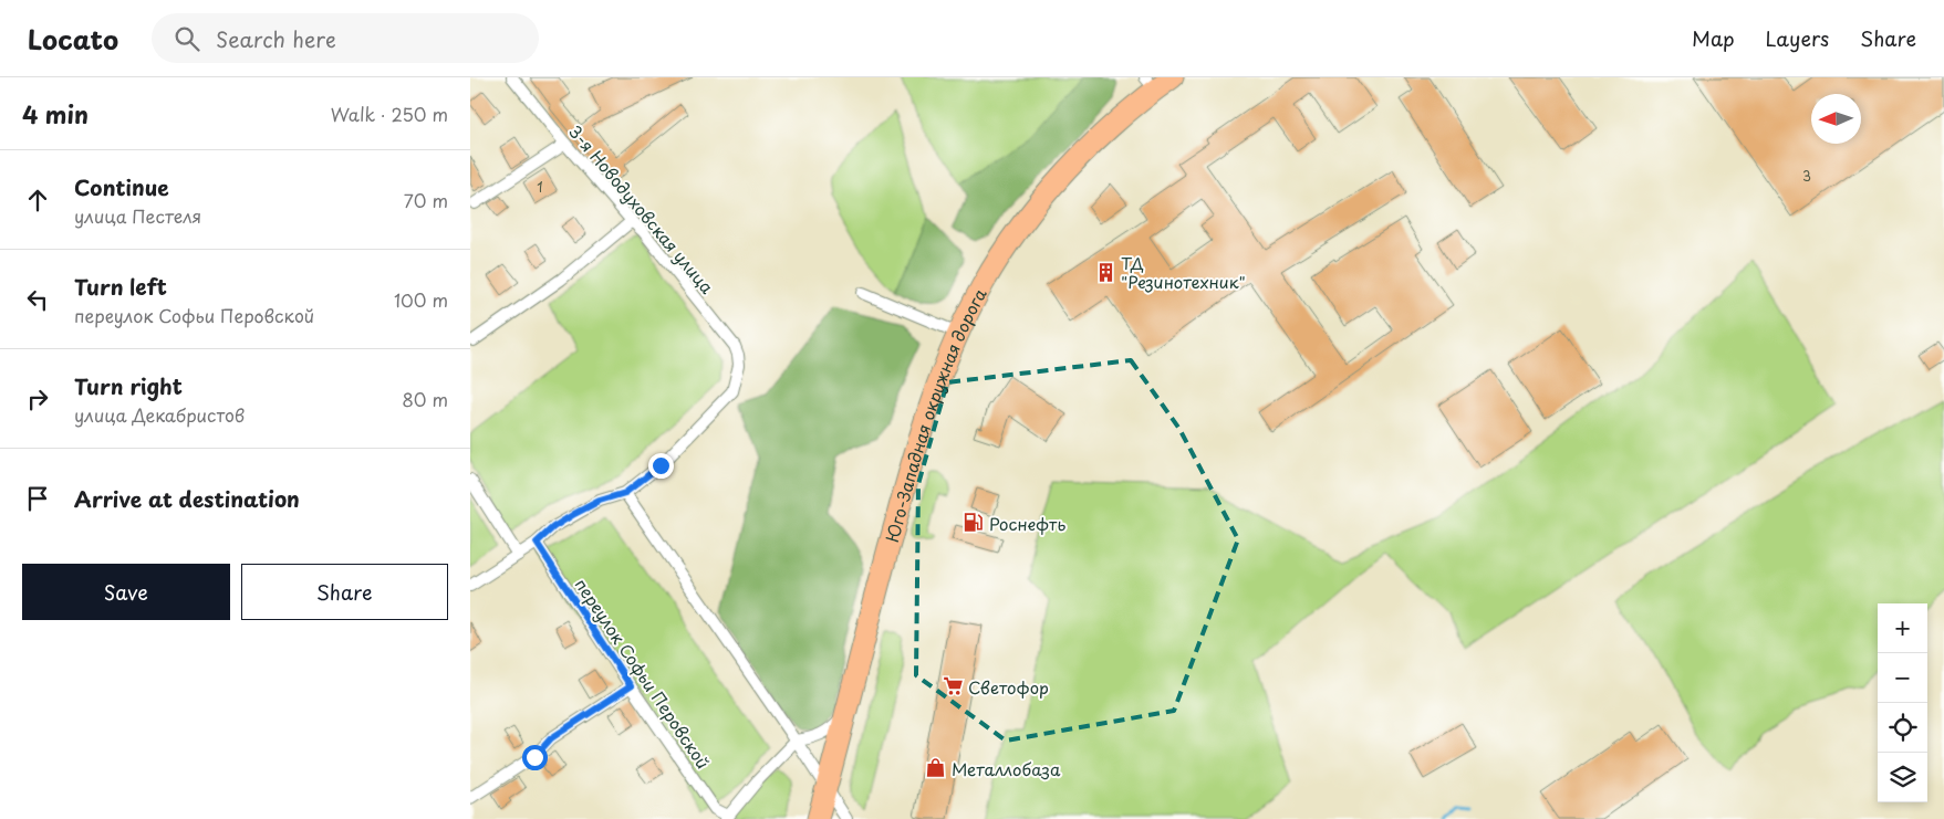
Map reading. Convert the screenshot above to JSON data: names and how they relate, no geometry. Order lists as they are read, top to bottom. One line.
{"streets":{"highway":["Юго-Западная окружная дорога"],"street":["3-я Новодуховская улица","переулок Софьи Перовской"]},"places":{"building":["ТД \"Резинотехник\""],"fuel station":["Роснефть"],"supermarket":["Светофор"],"shop":["Металлобаза"]},"house_numbers":["3","1"],"north":"left","page":{"header":"Locato","search":"Search here","nav":["Map","Layers","Share"],"heading":["4 min","Walk · 250 m"],"list":[["Continue","улица Пестеля","70 m"],["Turn left","переулок Софьи Перовской","100 m"],["Turn right","улица Декабристов","80 m"],"Arrive at destination"],"buttons":["Save","Share"],"map_buttons":["+","−"]}}
